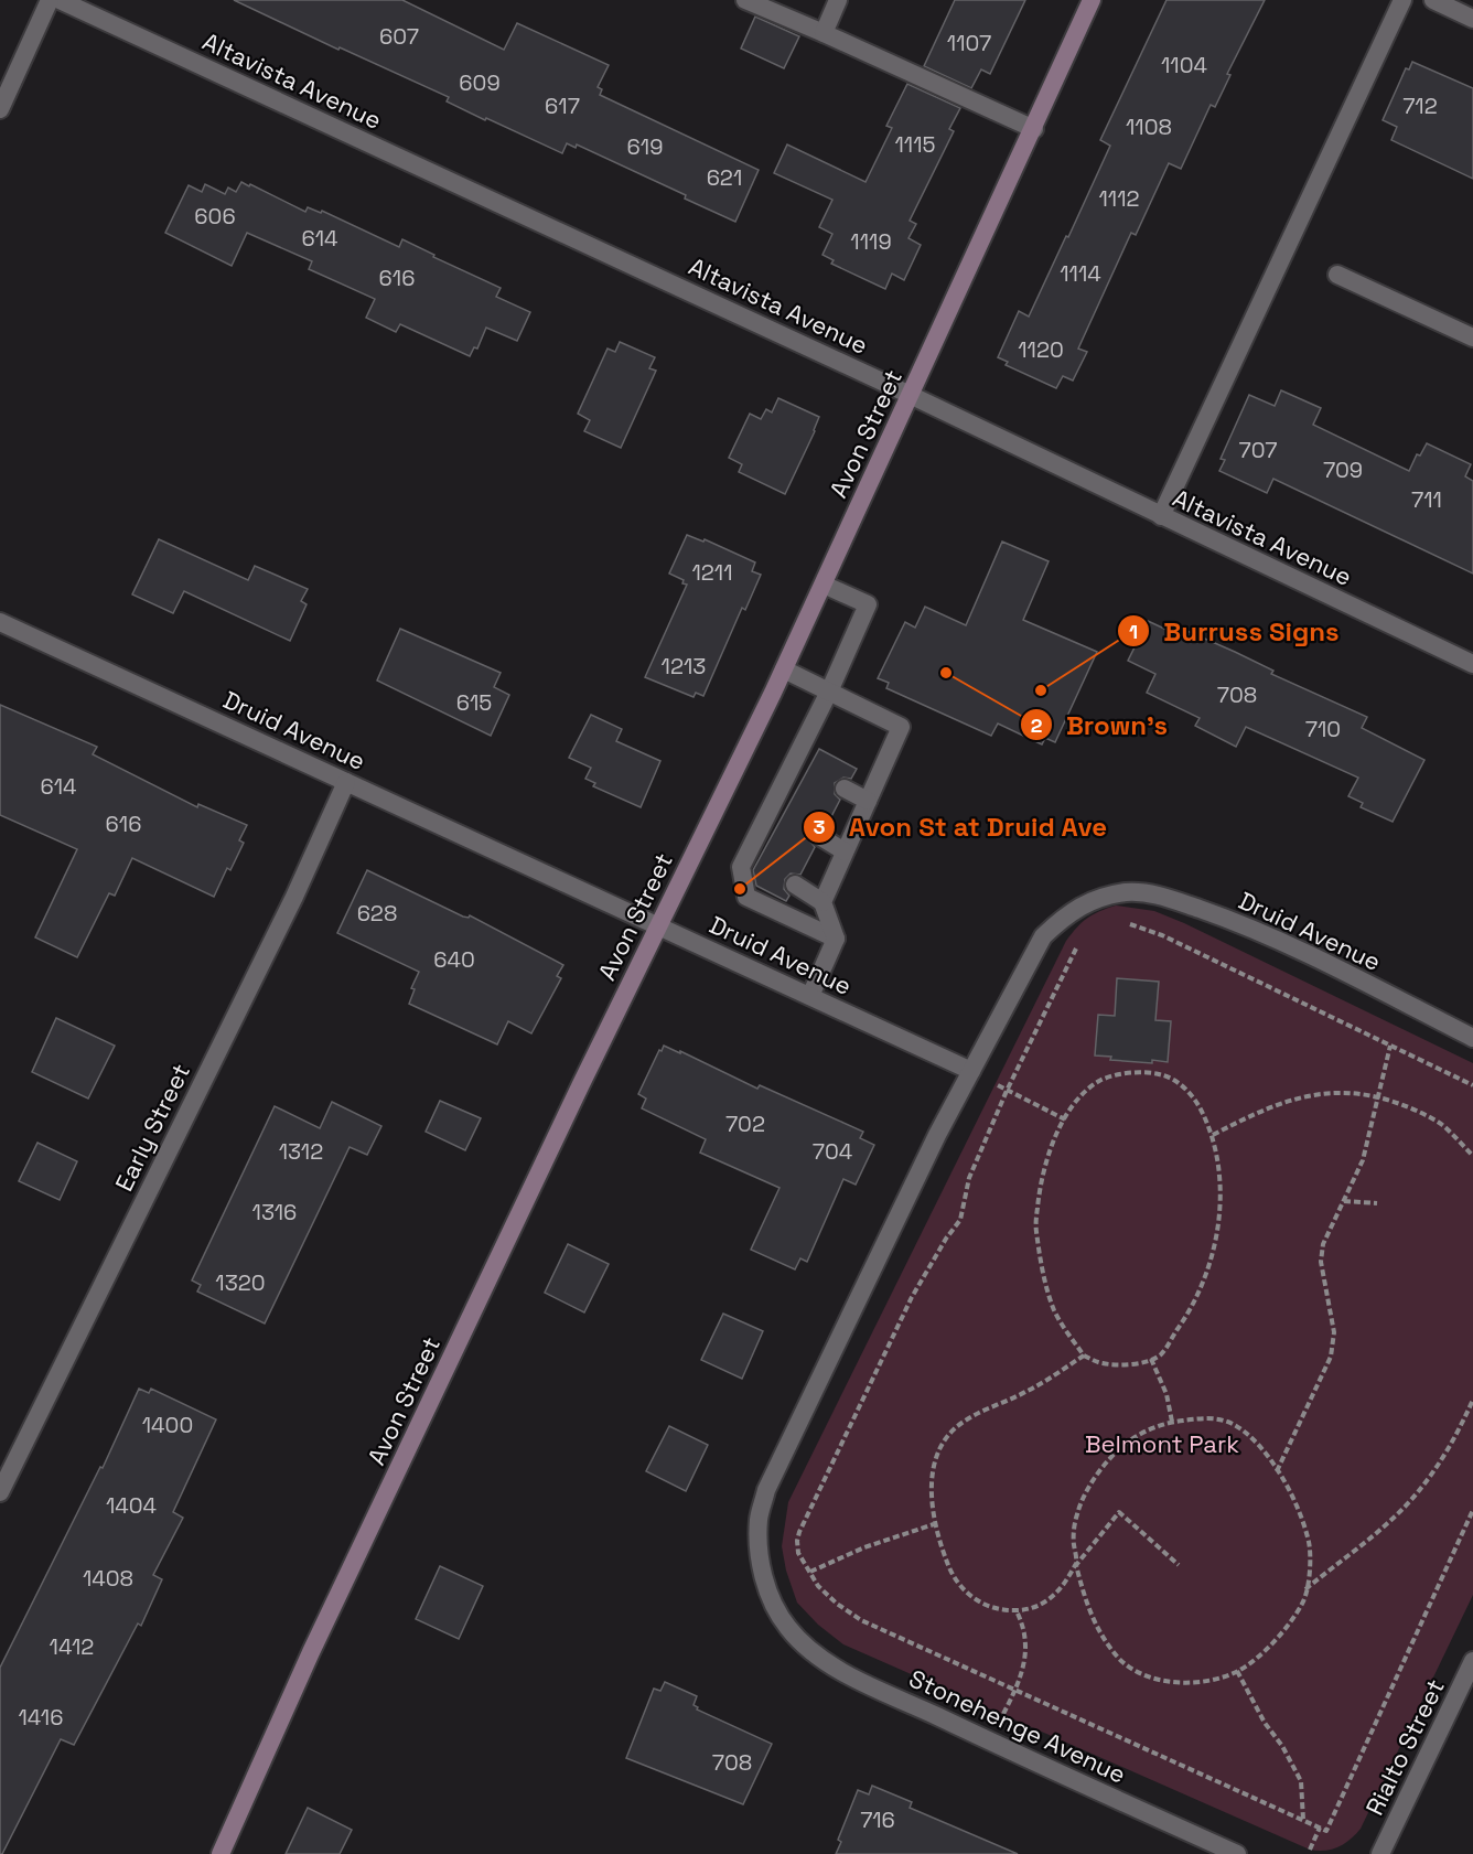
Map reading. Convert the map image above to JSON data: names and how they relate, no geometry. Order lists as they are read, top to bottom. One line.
{"streets":{"main road":["Avon Street"],"street":["Altavista Avenue","Druid Avenue","Early Street","Stonehenge Avenue","Rialto Street"]},"crossings":[["Altavista Avenue","Avon Street"],["Avon Street","Druid Avenue"],["Druid Avenue","Early Street"],["Druid Avenue","Stonehenge Avenue"]],"parks":["Belmont Park"],"places":["Brown's","Burruss Signs","Avon St at Druid Ave"],"house_numbers":["607","1107","1104","609","617","712","1108","1115","619","621","1112","606","614","1119","1114","616","1120","707","709","711","1211","1213","708","615","710","614","616","628","640","702","1312","704","1316","1320","1400","1404","1408","1412","1416","708","716"]}
